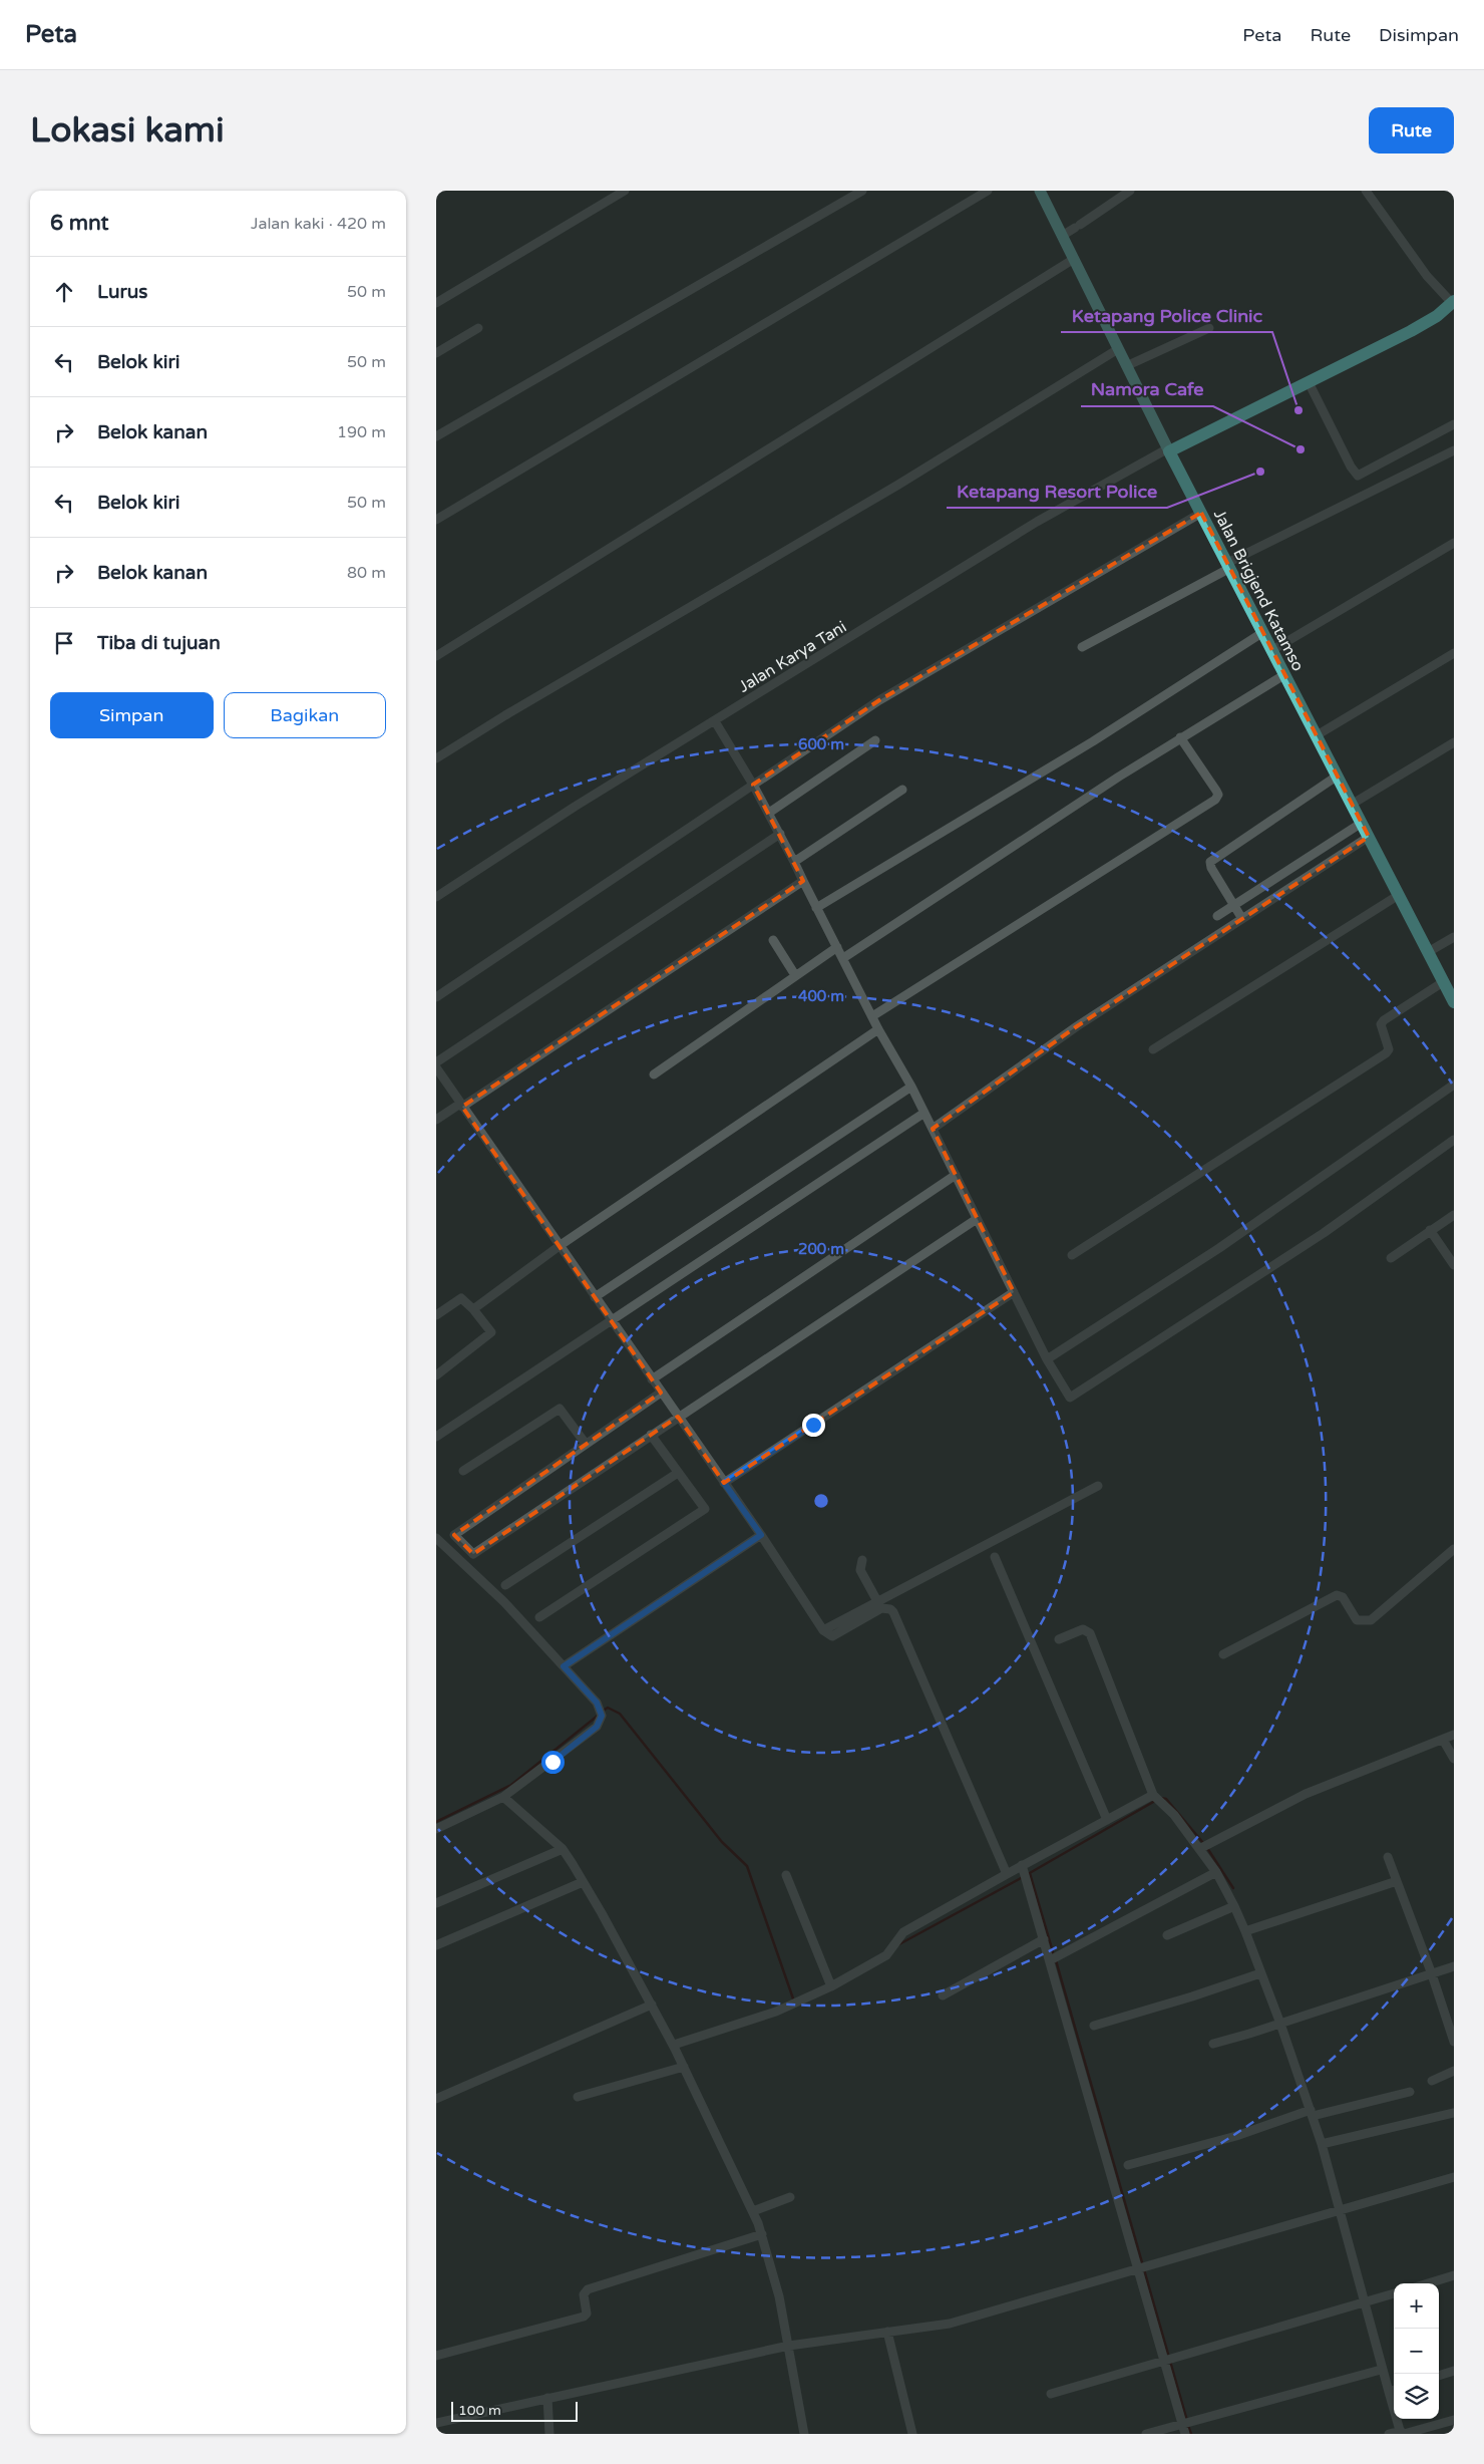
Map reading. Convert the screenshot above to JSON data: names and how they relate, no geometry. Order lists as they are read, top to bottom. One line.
{"streets":{"highway":["Jalan Brigjend Katamso"],"street":["Jalan Karya Tani"]},"crossings":[["Jalan Brigjend Katamso","Jalan Karya Tani"]],"places":["Ketapang Police Clinic","Namora Cafe","Ketapang Resort Police"],"scale_bar":"100 m","page":{"header":"Peta","nav":["Peta","Rute","Disimpan"],"buttons":["Rute",["Simpan","Bagikan"]],"title":"Lokasi kami","heading":["6 mnt","Jalan kaki · 420 m"],"list":[["Lurus","50 m"],["Belok kiri","50 m"],["Belok kanan","190 m"],["Belok kiri","50 m"],["Belok kanan","80 m"],"Tiba di tujuan"],"map_buttons":["+","−"],"scale":"100 m"},"rings":["600 m","400 m","200 m"]}
